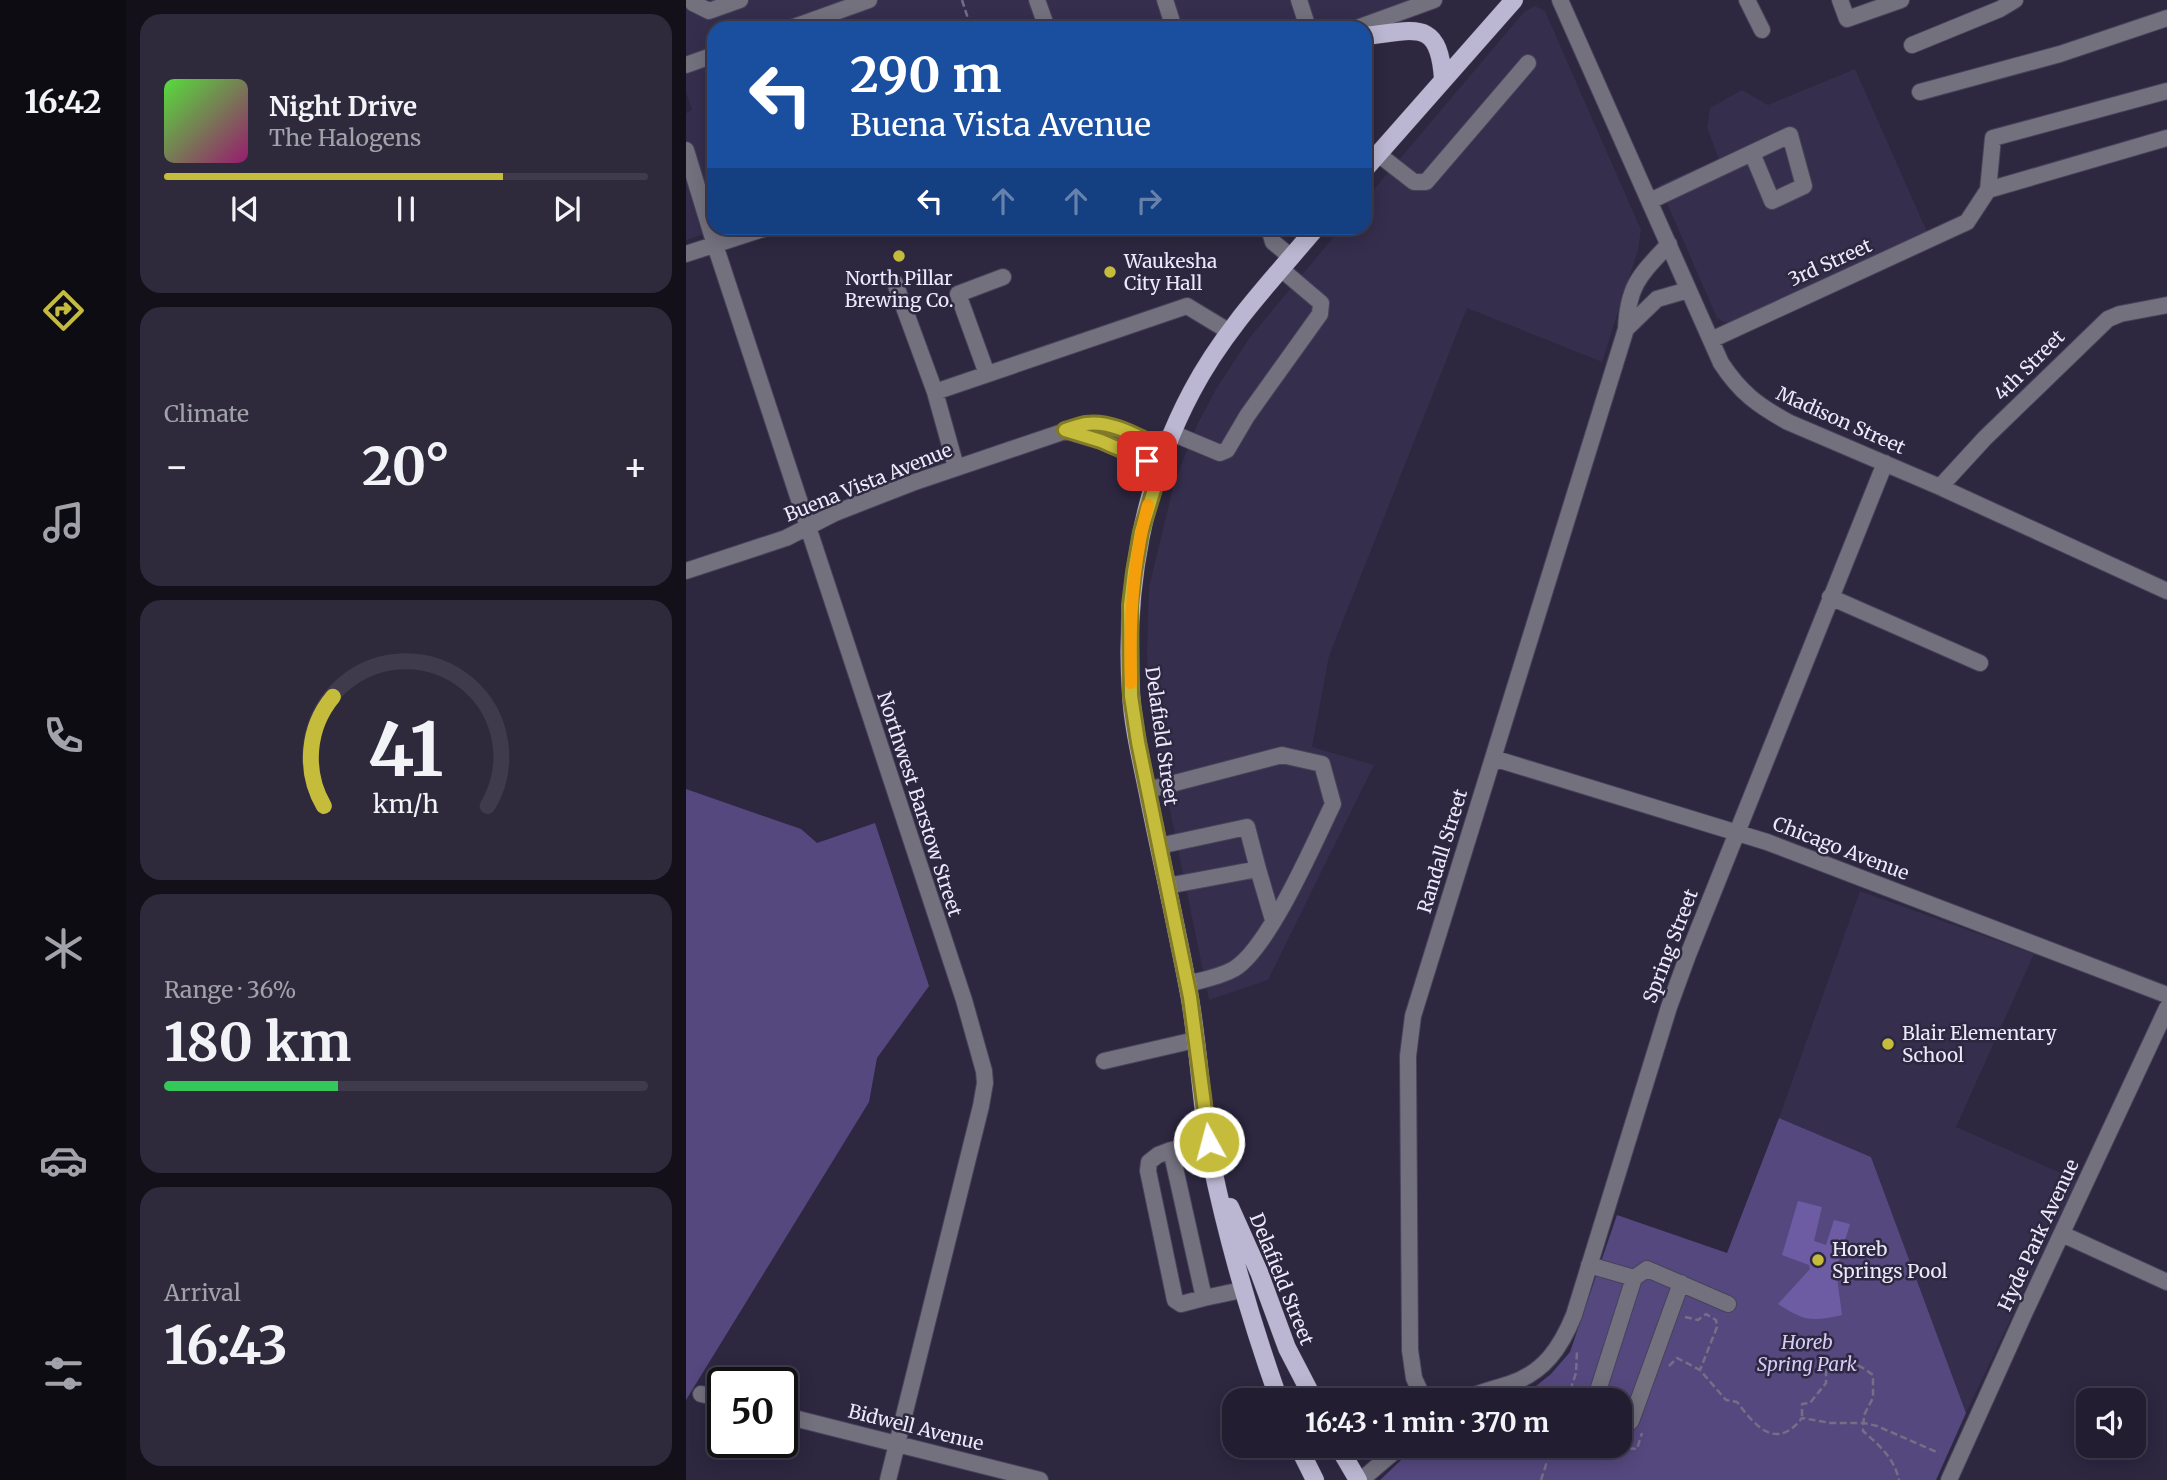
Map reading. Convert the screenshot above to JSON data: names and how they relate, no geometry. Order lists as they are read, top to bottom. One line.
{"streets":{"main road":["Delafield Street"],"street":["3rd Street","4th Street","Madison Street","Buena Vista Avenue","Northwest Barstow Street","Chicago Avenue","Randall Street","Spring Street","Hyde Park Avenue","Bidwell Avenue"]},"crossings":[["3rd Street","Madison Street"],["4th Street","Madison Street"],["Madison Street","Randall Street"],["Madison Street","Spring Street"],["Buena Vista Avenue","Delafield Street"],["Buena Vista Avenue","Northwest Barstow Street"],["Northwest Barstow Street","Bidwell Avenue"],["Chicago Avenue","Randall Street"],["Chicago Avenue","Spring Street"]],"parks":["Horeb Spring Park"],"places":["North Pillar Brewing Co.","Waukesha City Hall","Blair Elementary School","Horeb Springs Pool"],"page":{"tabs":"16:42","turn":["290 m","Buena Vista Avenue"],"song":["Night Drive","The Halogens"],"tile":["Climate",["Range · 36%","180 km"],["Arrival","16:43"]],"heat":["−","20°","+"],"limit":"50","trip":"16:43 · 1 min · 370 m","gauge":["41","km/h"]}}
